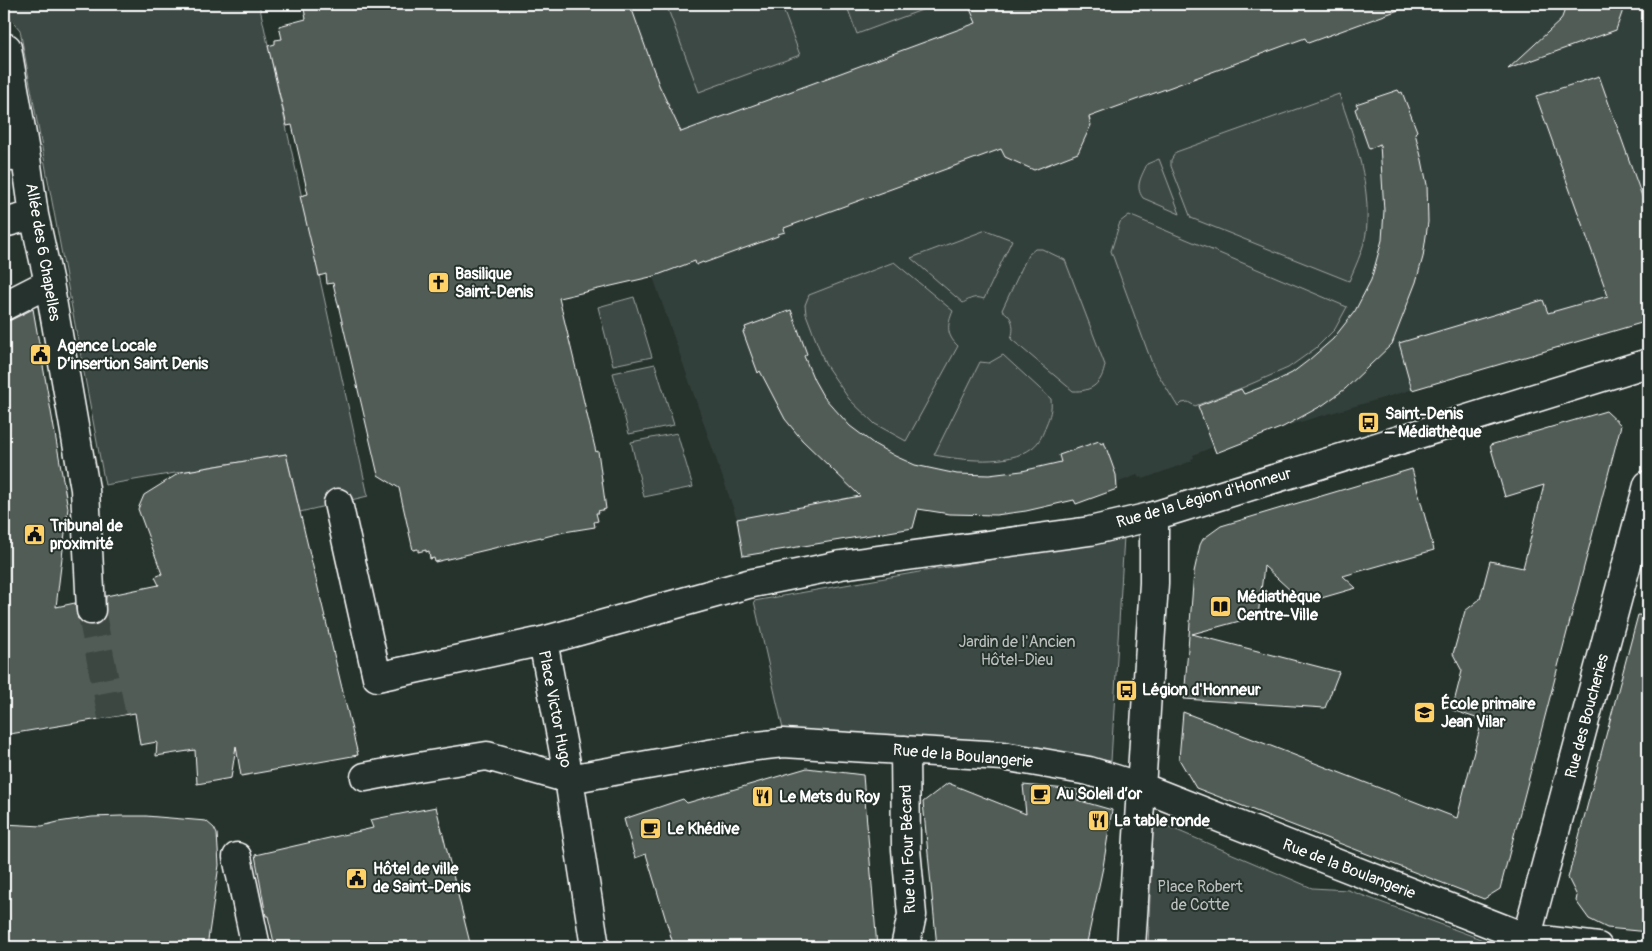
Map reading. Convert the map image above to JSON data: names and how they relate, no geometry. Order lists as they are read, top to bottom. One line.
{"streets":{"street":["Allée des 6 Chapelles","Rue de la Légion d'Honneur","Place Victor Hugo","Rue des Boucheries","Rue de la Boulangerie","Rue du Four Bécard"]},"crossings":[["Rue de la Légion d'Honneur","Place Victor Hugo"],["Place Victor Hugo","Rue de la Boulangerie"],["Rue des Boucheries","Rue de la Boulangerie"],["Rue de la Boulangerie","Rue du Four Bécard"]],"parks":["Jardin de l'Ancien Hôtel-Dieu","Place Robert de Cotte"],"places":{"church":["Basilique Saint-Denis"],"public building":["Agence Locale D’insertion Saint Denis","Tribunal de proximité","Hôtel de ville de Saint-Denis"],"bus stop":["Saint-Denis – Médiathèque","Légion d'Honneur"],"library":["Médiathèque Centre-Ville"],"school or university":["École primaire Jean Vilar"],"cafe":["Au Soleil d’or","Le Khédive"],"restaurant":["Le Mets du Roy","La table ronde"]}}
